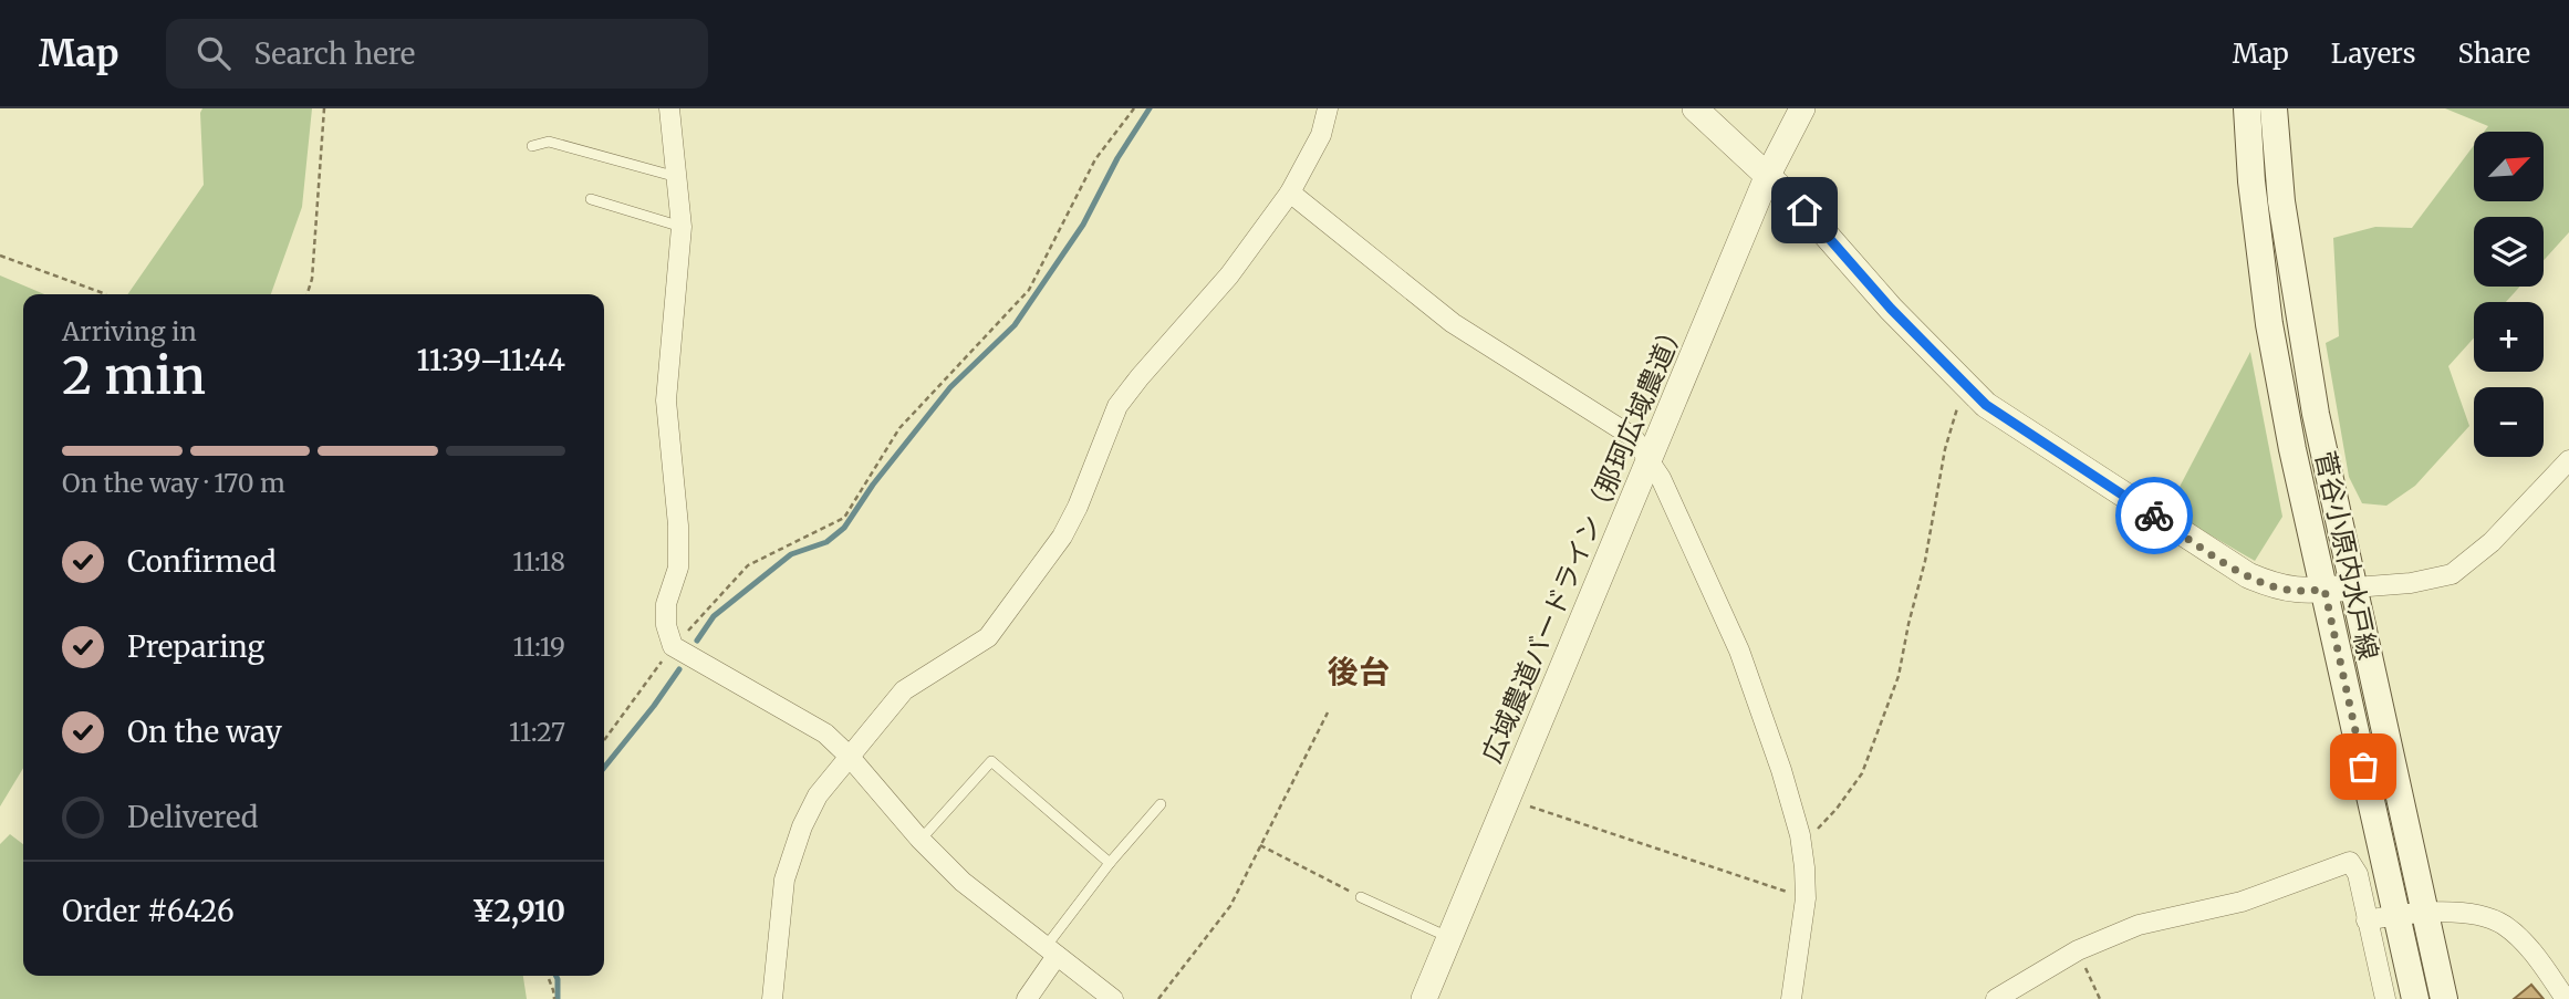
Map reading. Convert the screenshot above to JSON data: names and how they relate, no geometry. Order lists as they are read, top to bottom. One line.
{"streets":{"main road":["菅谷小原内水戸線"],"street":["広域農道バードライン（那珂広域農道）"]},"districts":["後台"],"north":"top right","page":{"header":"Map","search":"Search here","nav":["Map","Layers","Share"],"map_buttons":["+","−"],"heading":["2 min","Arriving in","11:39–11:44"],"panel":["Order #6426","¥2,910"],"bar":"On the way · 170 m","list":[["Confirmed","11:18"],["Preparing","11:19"],["On the way","11:27"],"Delivered"]}}
